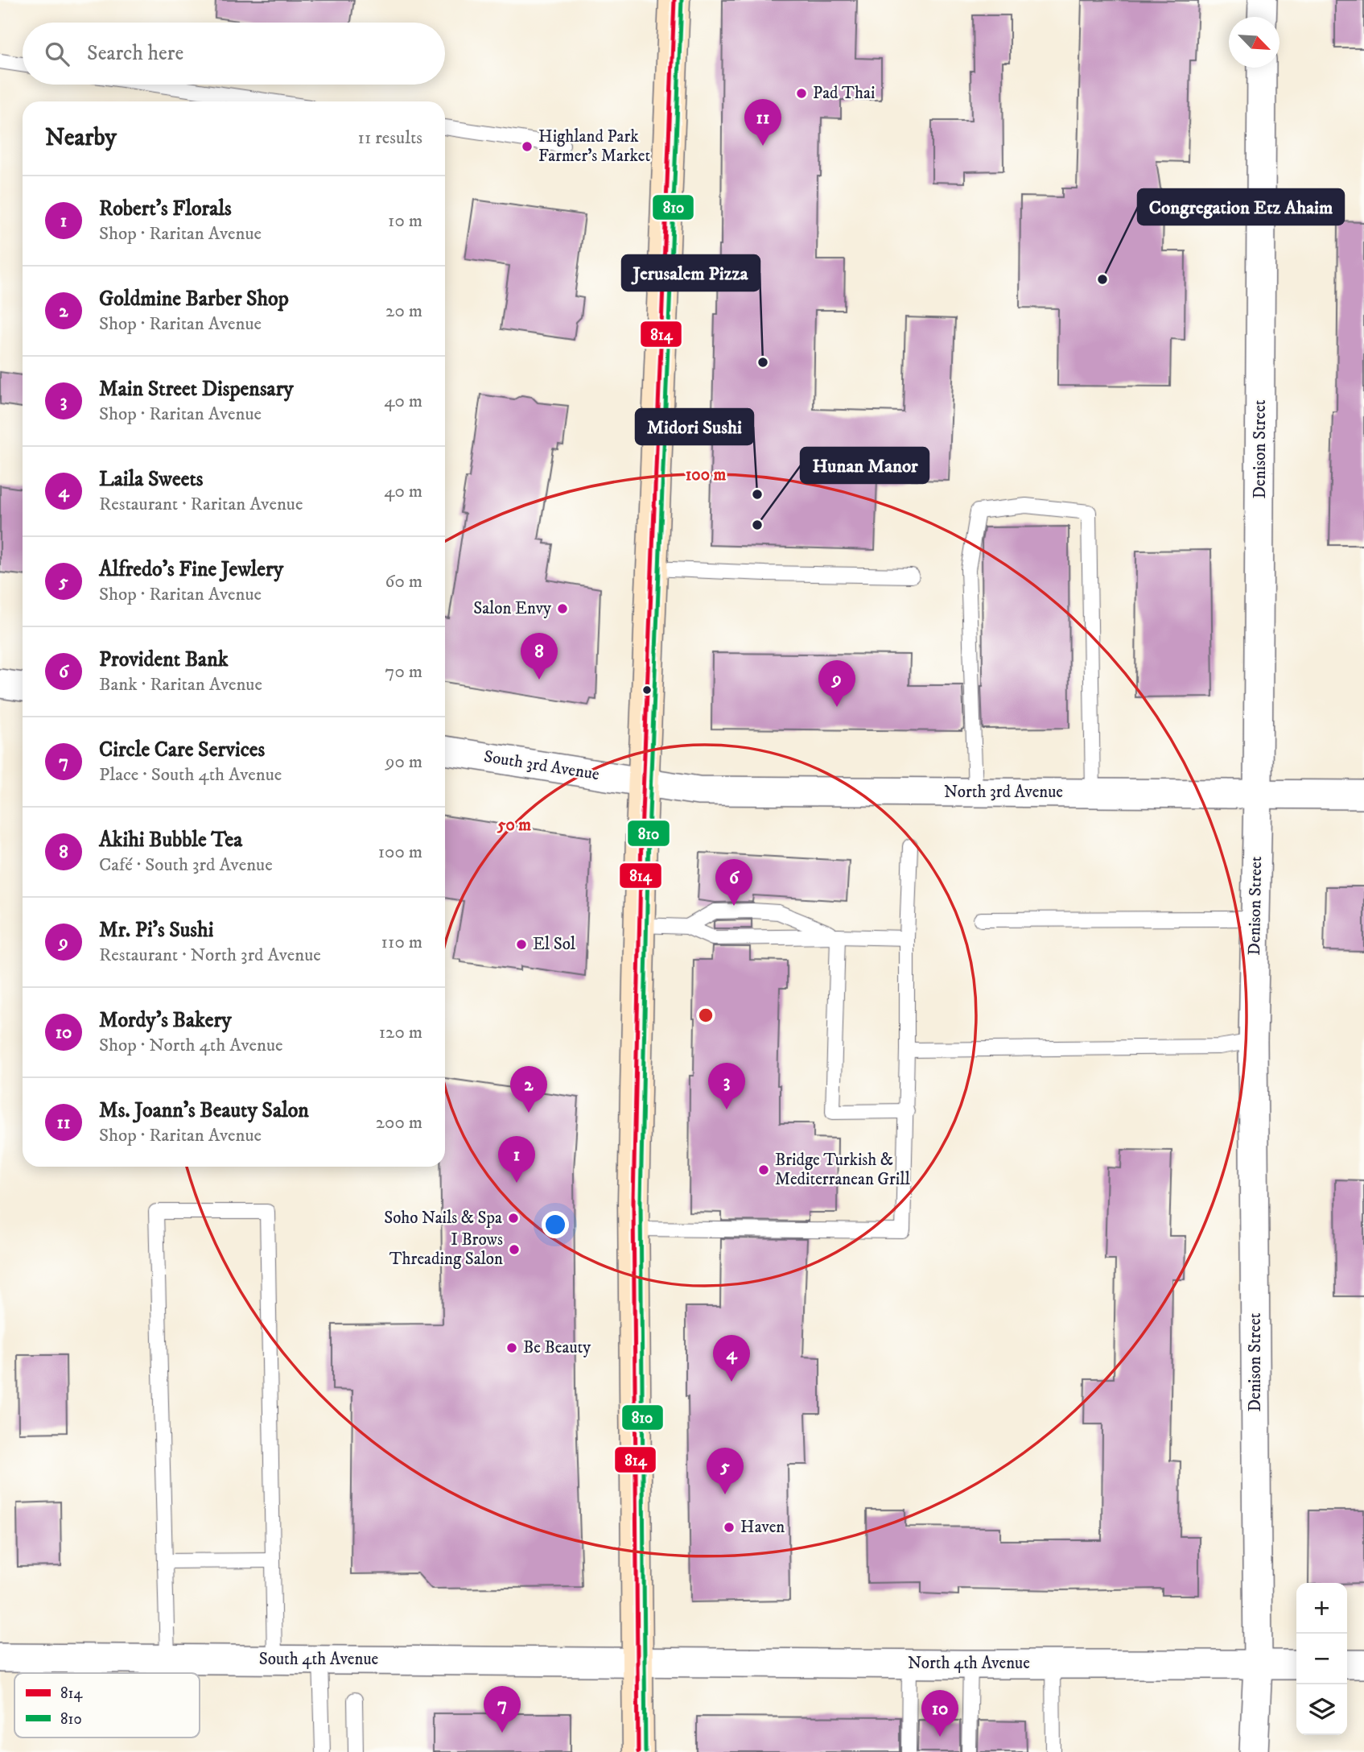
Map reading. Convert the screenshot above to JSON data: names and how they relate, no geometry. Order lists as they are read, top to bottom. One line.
{"streets":{"street":["Denison Street","South 3rd Avenue","North 3rd Avenue","South 4th Avenue","North 4th Avenue"]},"crossings":[["Denison Street","North 3rd Avenue"],["Denison Street","North 4th Avenue"],["South 3rd Avenue","North 3rd Avenue"],["South 4th Avenue","North 4th Avenue"]],"places":["Pad Thai","Highland Park Farmer's Market","Congregation Etz Ahaim","Jerusalem Pizza","Midori Sushi","Hunan Manor","Salon Envy","El Sol","Bridge Turkish & Mediterranean Grill","Soho Nails & Spa","I Brows Threading Salon","Be Beauty","Haven"],"lines":["transit line 814","transit line 810"],"legend":["814","810"],"north":"bottom right","page":{"search":"Search here","pins":["11","8","9","6","3","2","1","4","5","7","10"],"heading":["Nearby","11 results"],"list":[{"mark":"1","name":"Robert's Florals","note":"Shop · Raritan Avenue","value":"10 m"},{"mark":"2","name":"Goldmine Barber Shop","note":"Shop · Raritan Avenue","value":"20 m"},{"mark":"3","name":"Main Street Dispensary","note":"Shop · Raritan Avenue","value":"40 m"},{"mark":"4","name":"Laila Sweets","note":"Restaurant · Raritan Avenue","value":"40 m"},{"mark":"5","name":"Alfredo's Fine Jewlery","note":"Shop · Raritan Avenue","value":"60 m"},{"mark":"6","name":"Provident Bank","note":"Bank · Raritan Avenue","value":"70 m"},{"mark":"7","name":"Circle Care Services","note":"Place · South 4th Avenue","value":"90 m"},{"mark":"8","name":"Akihi Bubble Tea","note":"Café · South 3rd Avenue","value":"100 m"},{"mark":"9","name":"Mr. Pi's Sushi","note":"Restaurant · North 3rd Avenue","value":"110 m"},{"mark":"10","name":"Mordy's Bakery","note":"Shop · North 4th Avenue","value":"120 m"},{"mark":"11","name":"Ms. Joann's Beauty Salon","note":"Shop · Raritan Avenue","value":"200 m"}],"map_buttons":["+","−"]},"rings":["100 m","50 m"]}
